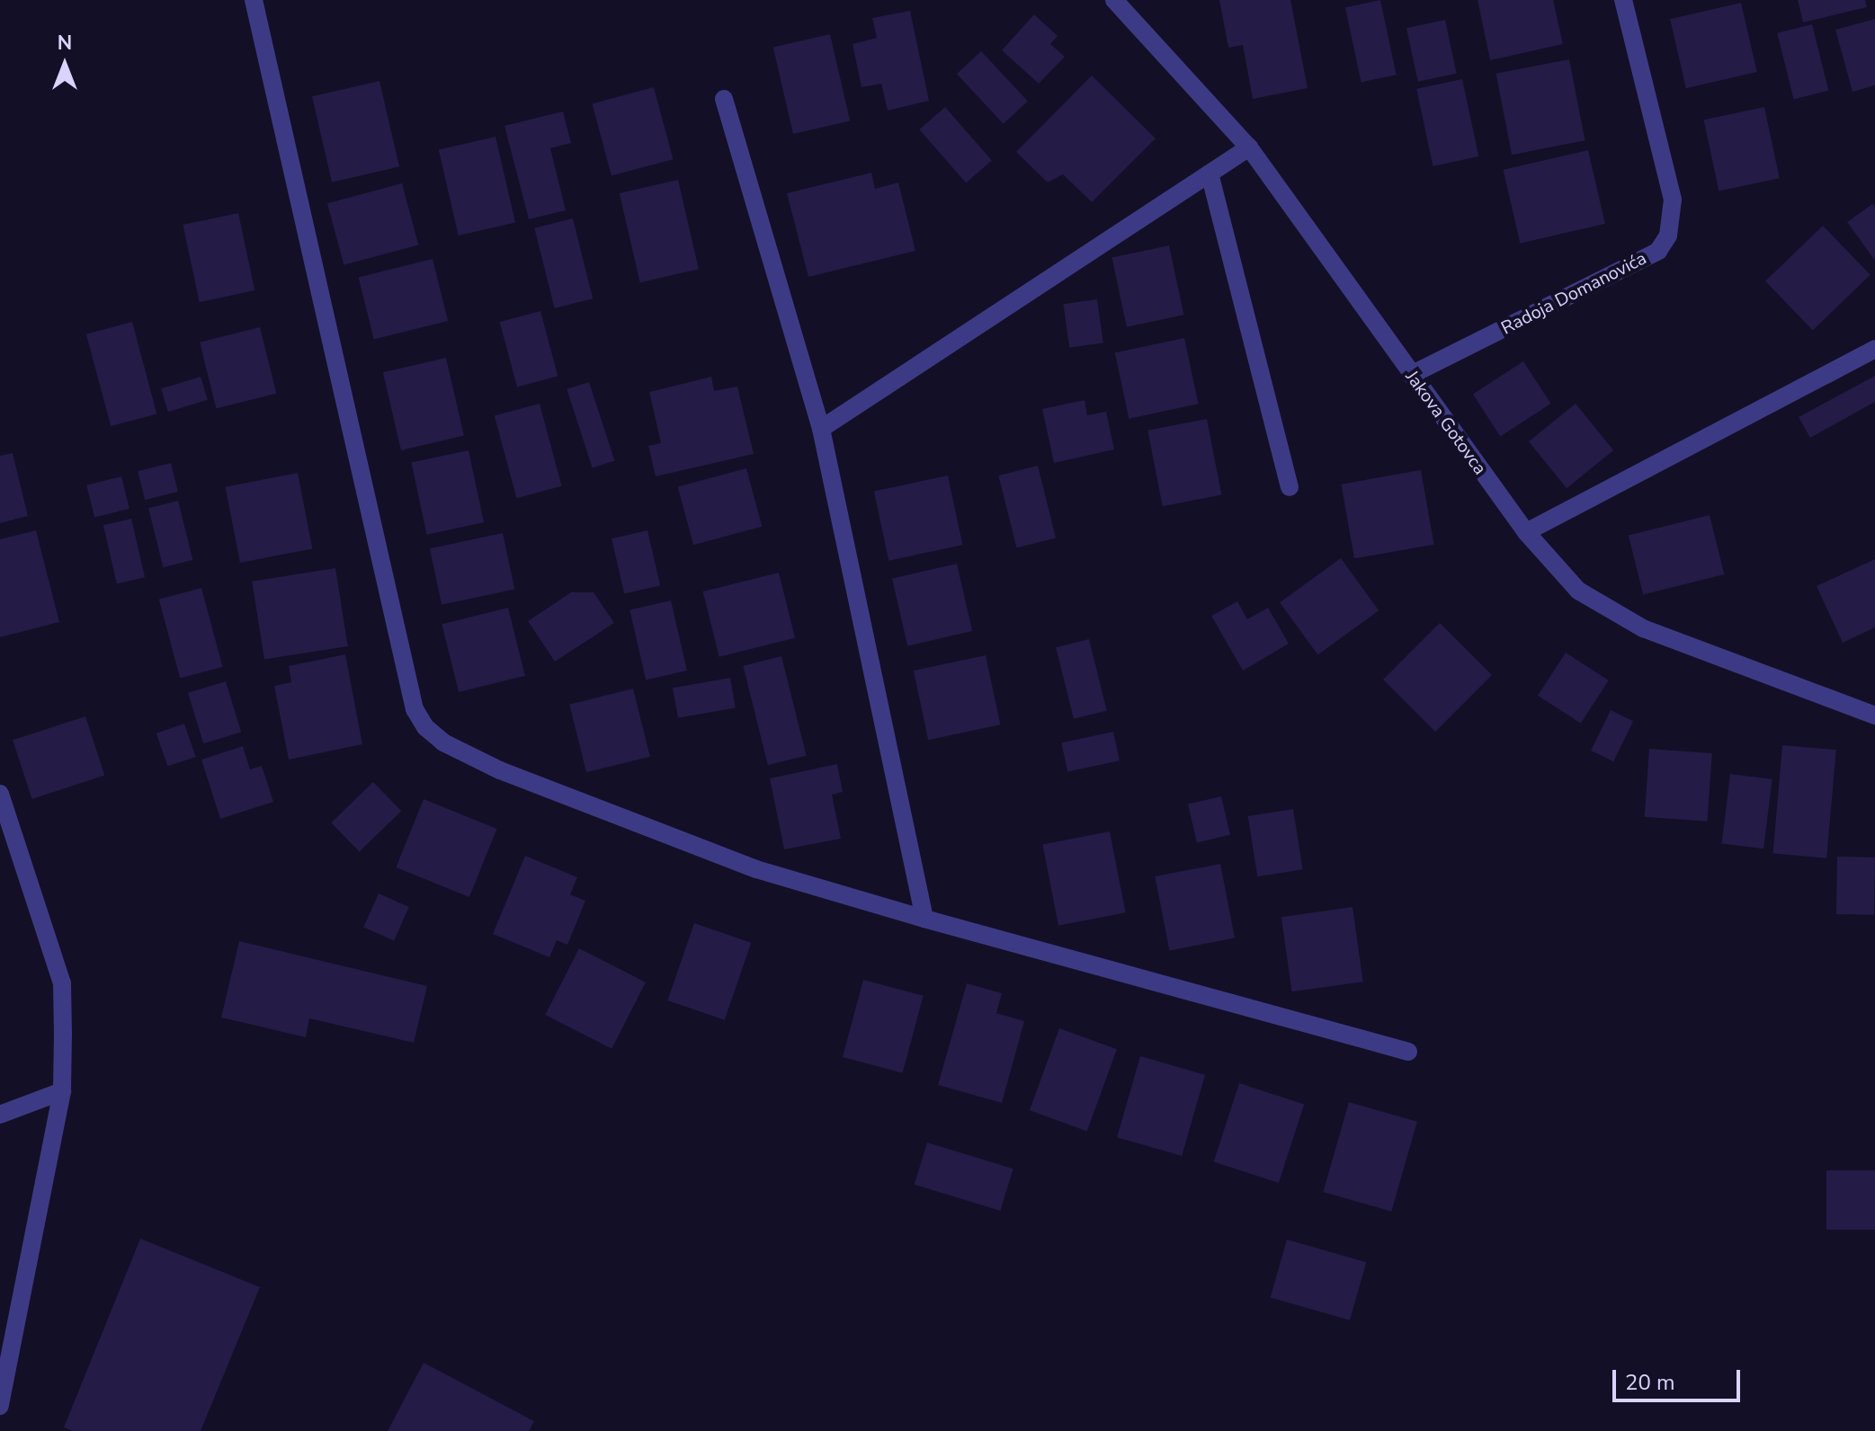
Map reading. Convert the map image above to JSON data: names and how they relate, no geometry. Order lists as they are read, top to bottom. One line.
{"streets":{"street":["Radoja Domanovića","Jakova Gotovca"]},"crossings":[["Radoja Domanovića","Jakova Gotovca"]],"scale_bar":"20 m","north":"top"}
